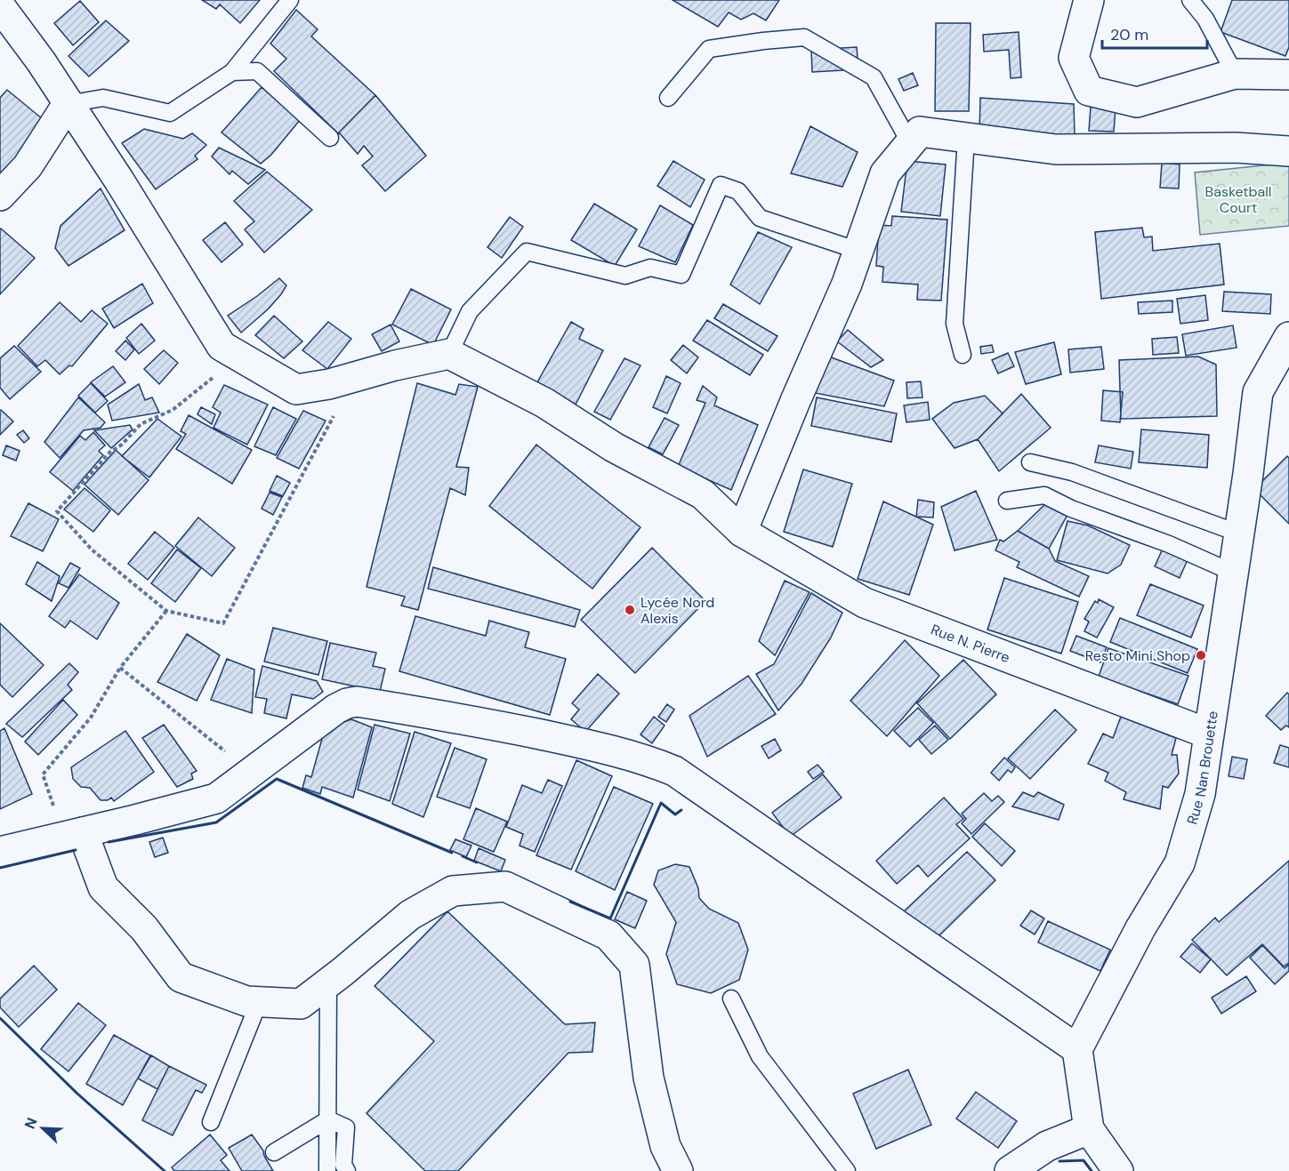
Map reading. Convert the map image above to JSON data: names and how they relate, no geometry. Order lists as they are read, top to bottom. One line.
{"streets":{"street":["Rue N. Pierre","Rue Nan Brouette"]},"crossings":[["Rue N. Pierre","Rue Nan Brouette"]],"parks":["Basketball Court"],"places":["Lycée Nord Alexis","Resto Mini Shop"],"scale_bar":"20 m","north":"top left"}
